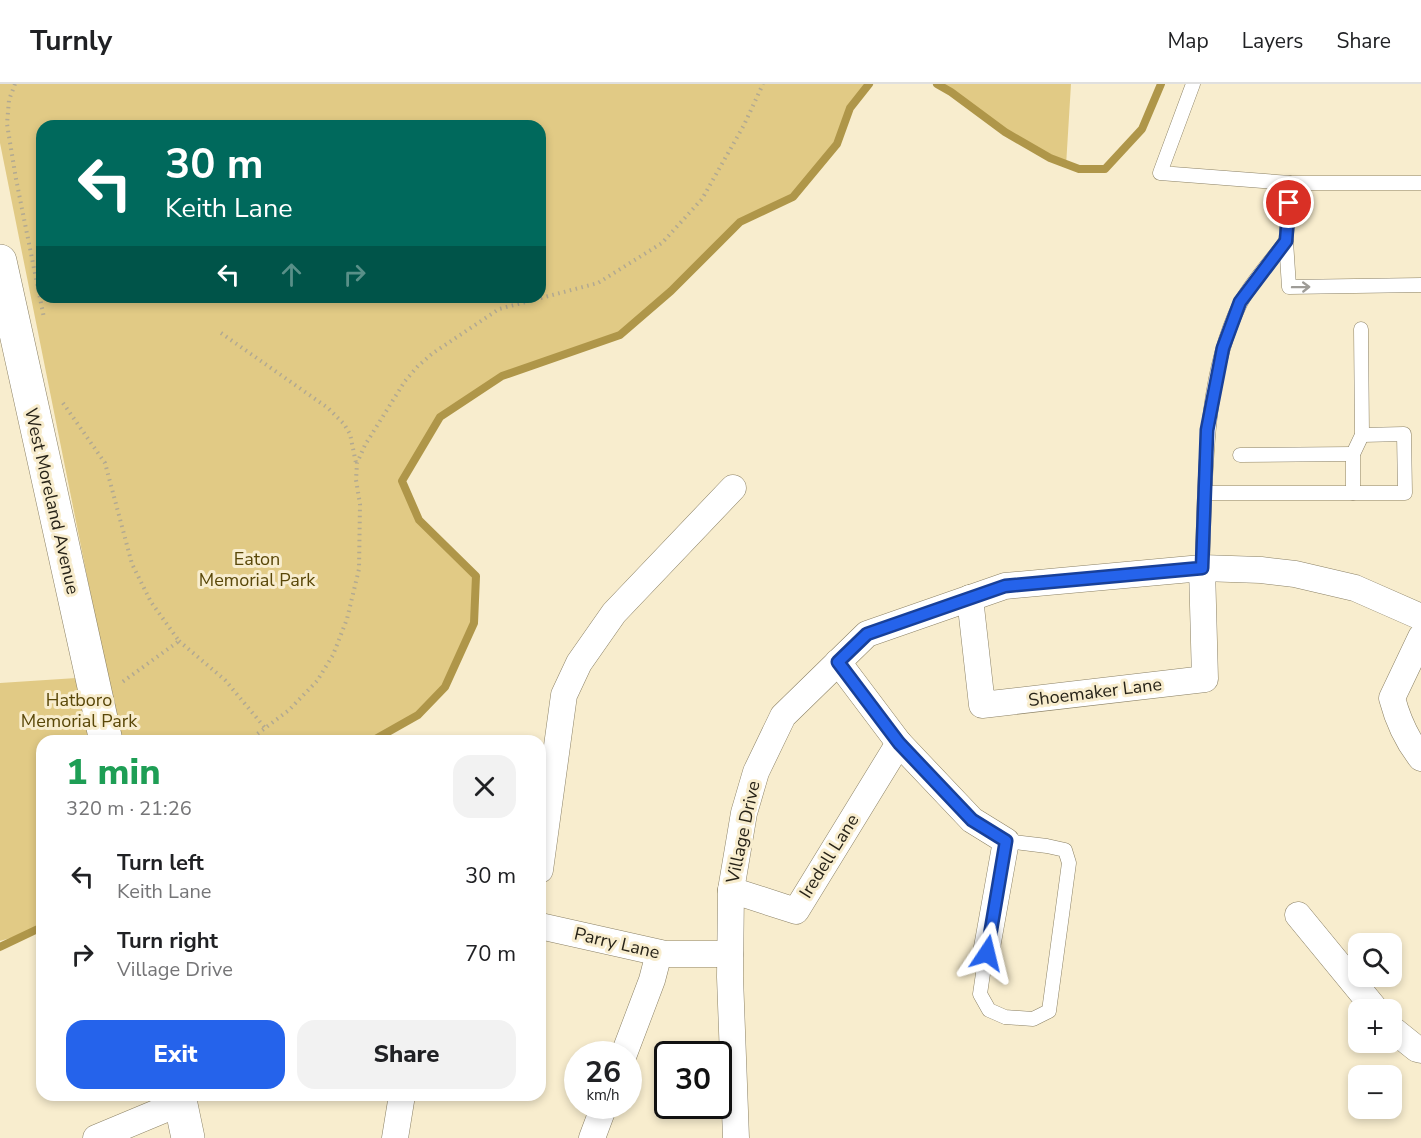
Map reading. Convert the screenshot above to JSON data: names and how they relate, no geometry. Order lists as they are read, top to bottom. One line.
{"streets":{"street":["West Moreland Avenue","Shoemaker Lane","Village Drive","Iredell Lane","Parry Lane"]},"crossings":[["Shoemaker Lane","Village Drive"],["Village Drive","Iredell Lane"],["Village Drive","Parry Lane"]],"parks":["Eaton Memorial Park","Hatboro Memorial Park"],"page":{"header":"Turnly","nav":["Map","Layers","Share"],"turn":["30 m","Keith Lane"],"heading":["1 min","320 m · 21:26"],"list":[{"name":"Turn left","note":"Keith Lane","value":"30 m"},{"name":"Turn right","note":"Village Drive","value":"70 m"}],"map_buttons":["+","−"],"buttons":["Exit","Share"],"speed":"26 km/h","limit":"30"}}
